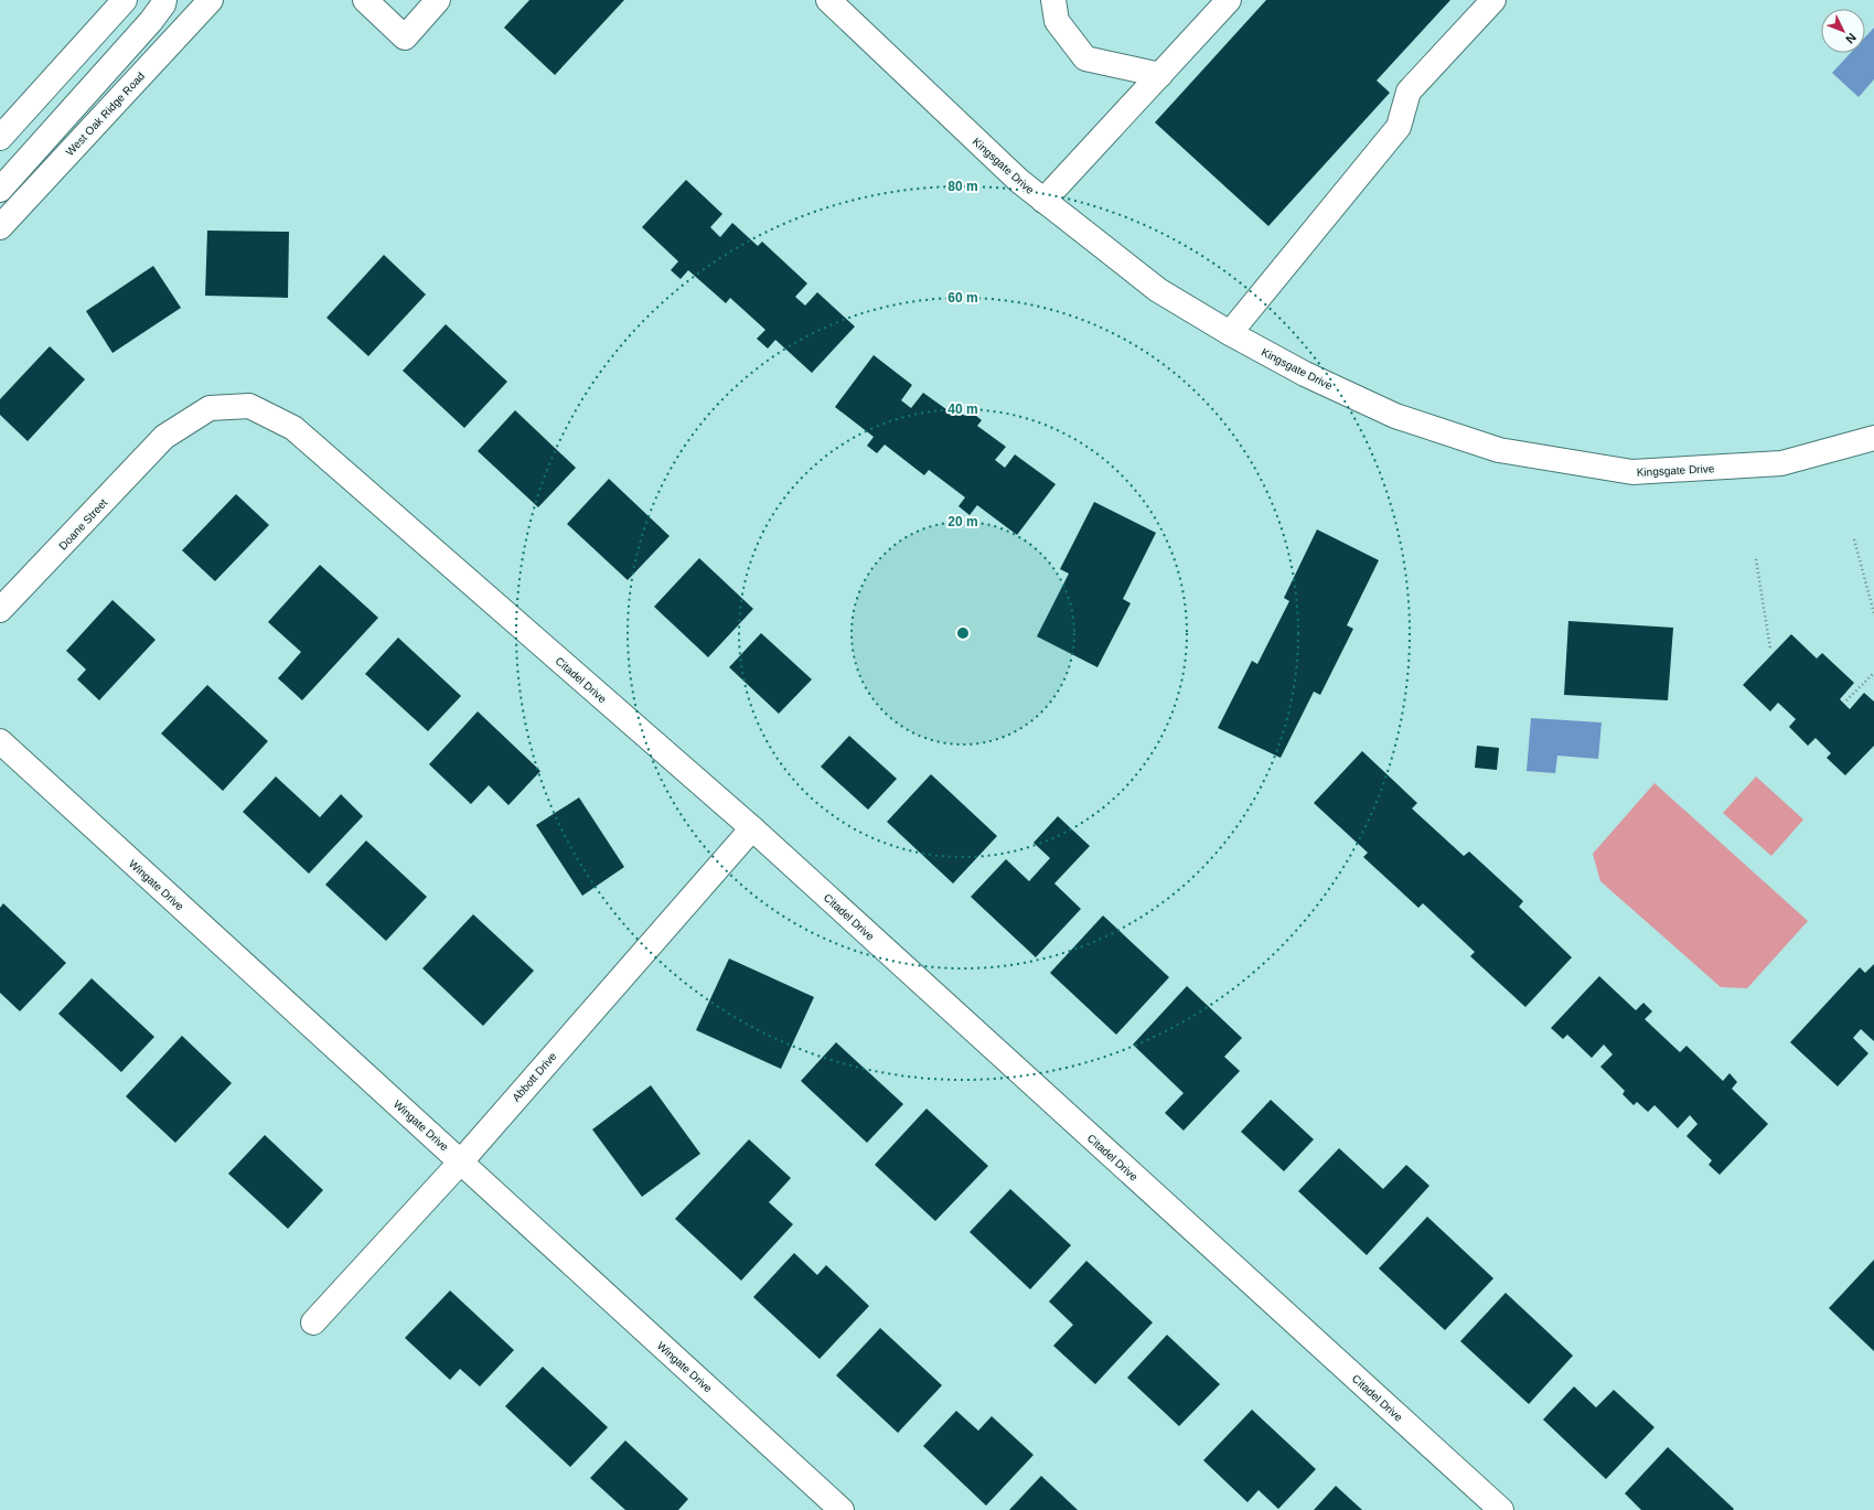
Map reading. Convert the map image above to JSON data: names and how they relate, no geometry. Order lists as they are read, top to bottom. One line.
{"streets":{"street":["West Oak Ridge Road","Kingsgate Drive","Doane Street","Citadel Drive","Wingate Drive","Abbott Drive"]},"crossings":[["Doane Street","Citadel Drive"],["Citadel Drive","Abbott Drive"],["Wingate Drive","Abbott Drive"]],"north":"bottom right","rings":["80 m","60 m","40 m","20 m"]}
